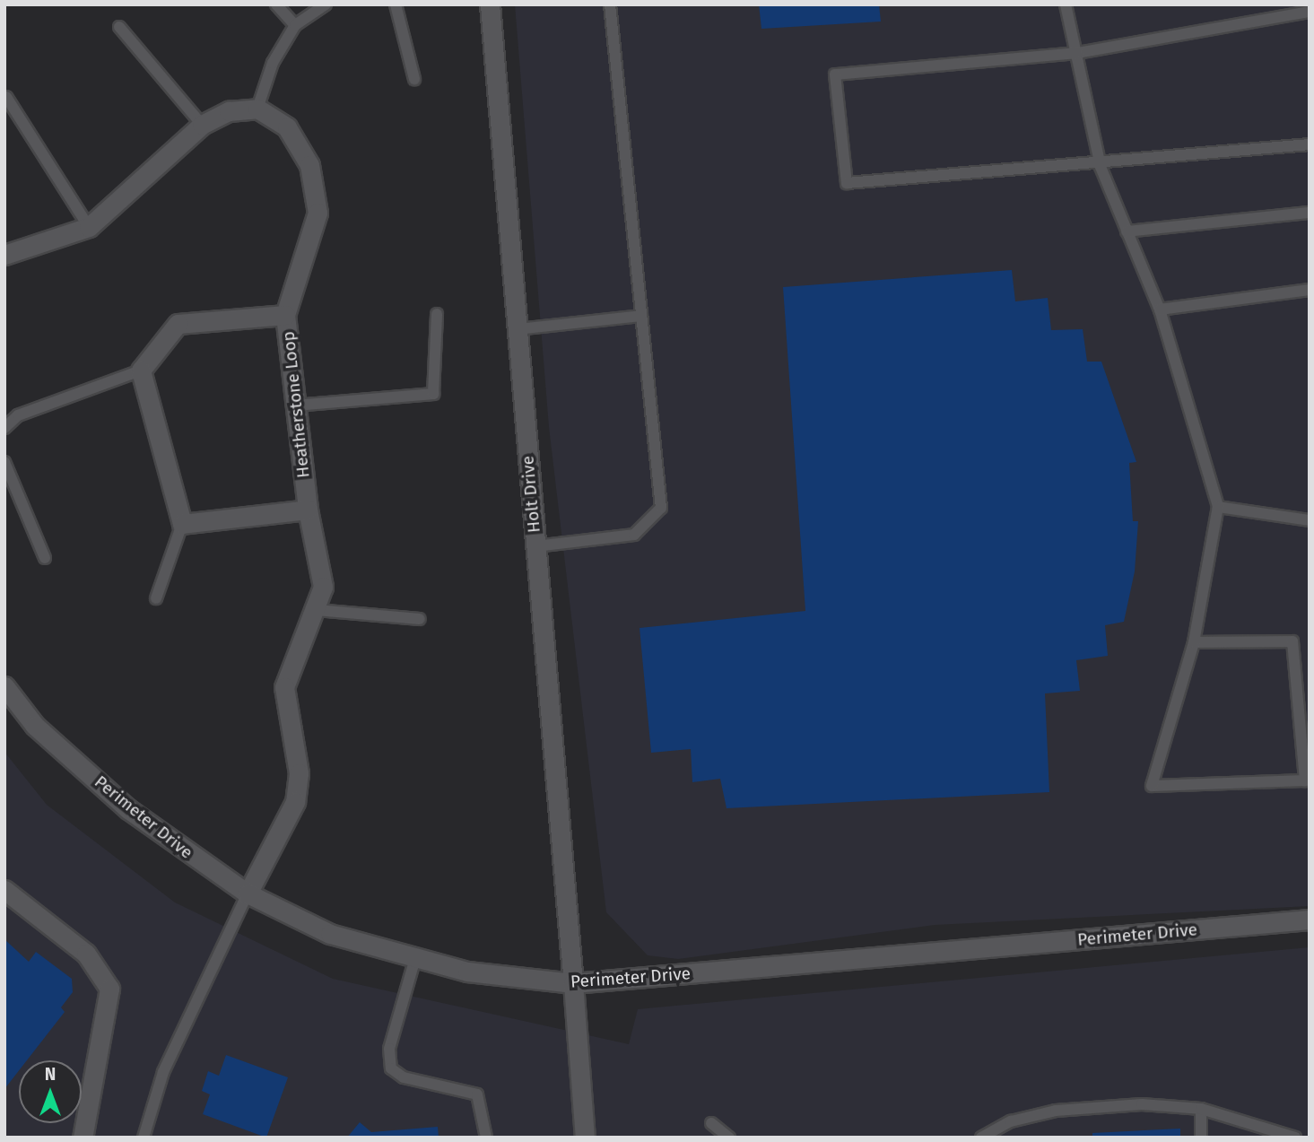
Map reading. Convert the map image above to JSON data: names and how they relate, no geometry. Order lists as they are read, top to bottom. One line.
{"streets":{"street":["Heatherstone Loop","Holt Drive","Perimeter Drive"]},"crossings":[["Heatherstone Loop","Perimeter Drive"],["Holt Drive","Perimeter Drive"]],"north":"top"}
